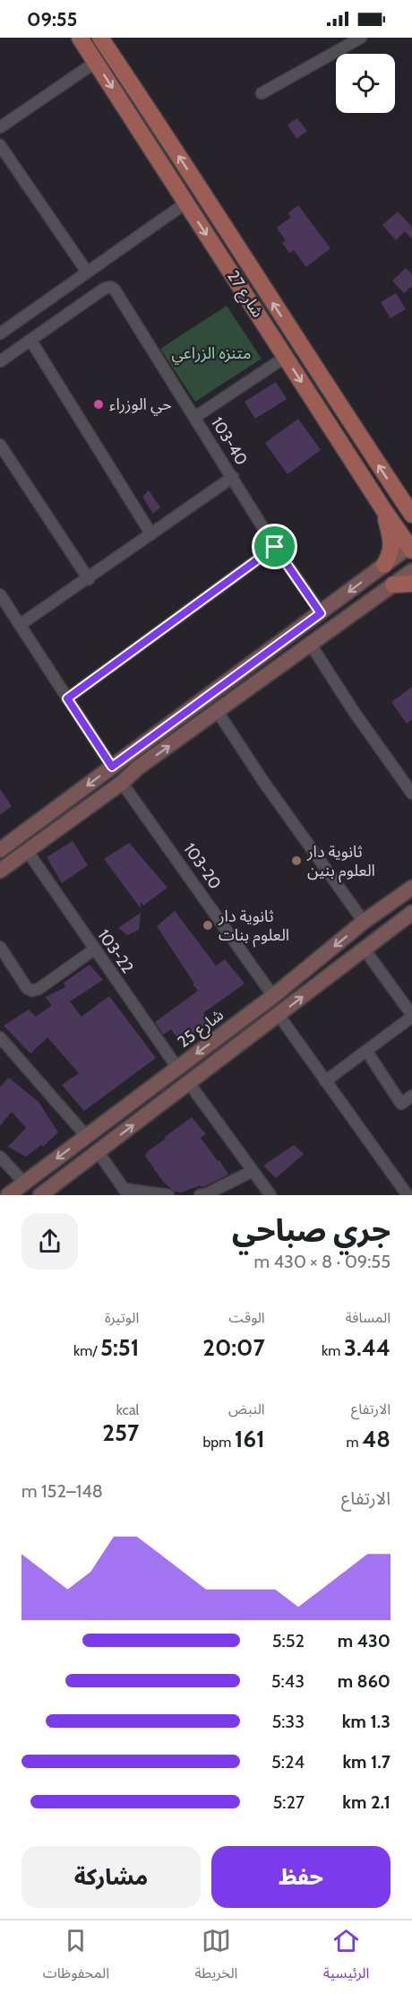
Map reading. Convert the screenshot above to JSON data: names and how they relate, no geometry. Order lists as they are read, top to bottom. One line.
{"streets":{"main road":["شارع 27","شارع 25"],"street":["103-40","103-20","103-22"]},"crossings":[["103-20","شارع 25"],["103-22","شارع 25"]],"parks":["متنزه الزراعي"],"places":["حي الوزراء","ثانوية دار العلوم بنين","ثانوية دار العلوم بنات"],"page":{"status":"09:55","heading":["جري صباحي","09:55 · 8 × 430 m"],"stats":[["المسافة","3.44 km"],["الوقت","20:07"],["الوتيرة","5:51 /km"],["الارتفاع","48 m"],["النبض","161 bpm"],["kcal","257"]],"chart":["الارتفاع","148–152 m"],"list":[{"name":"430 m","note":"5:52"},{"name":"860 m","note":"5:43"},{"name":"1.3 km","note":"5:33"},{"name":"1.7 km","note":"5:24"},{"name":"2.1 km","note":"5:27"}],"buttons":["حفظ","مشاركة"],"tabs":["الرئيسية","الخريطة","المحفوظات"]}}
